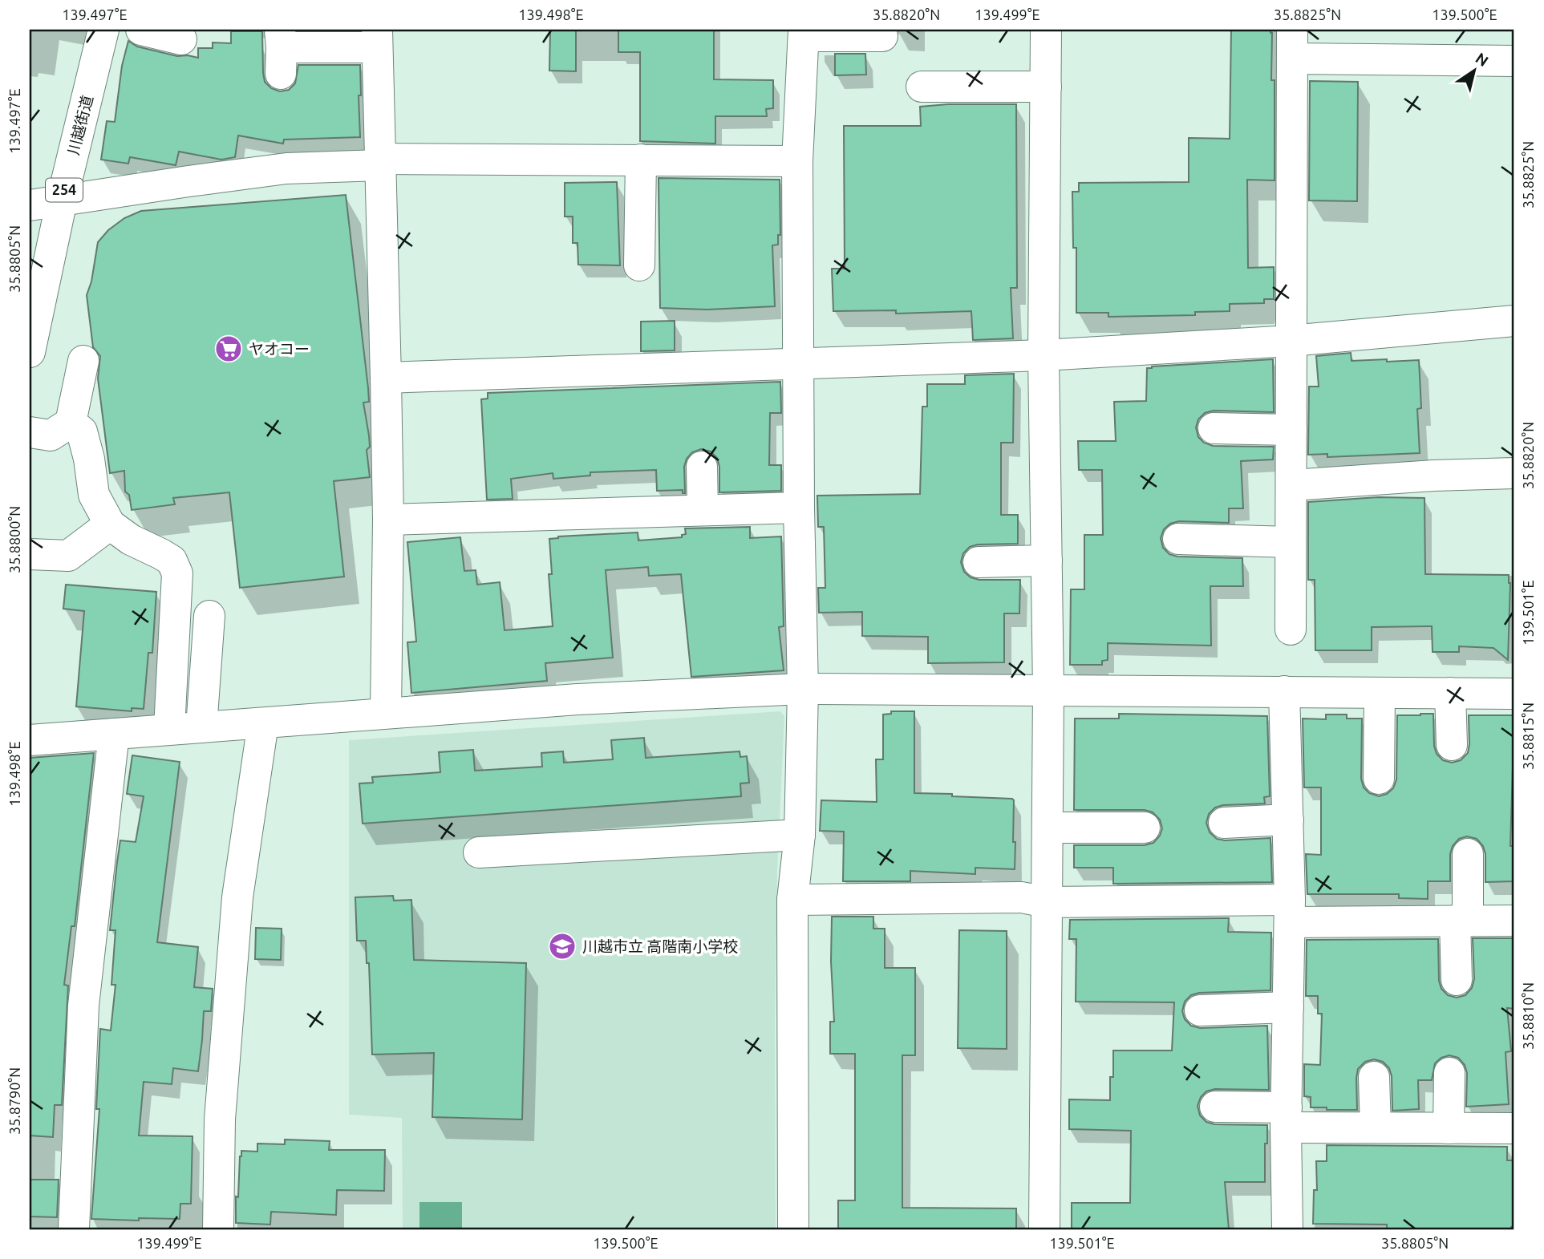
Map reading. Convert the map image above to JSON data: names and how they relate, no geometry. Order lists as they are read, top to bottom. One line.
{"streets":{"main road":["川越街道","254"]},"places":{"supermarket":["ヤオコー"],"school or university":["川越市立 高階南小学校"]},"north":"top right","coordinates":["139.497°E","139.498°E","35.8820°N","139.499°E","35.8825°N","139.500°E","35.8805°N","35.8800°N","139.501°E","35.8815°N","35.8810°N","35.8790°N"]}
